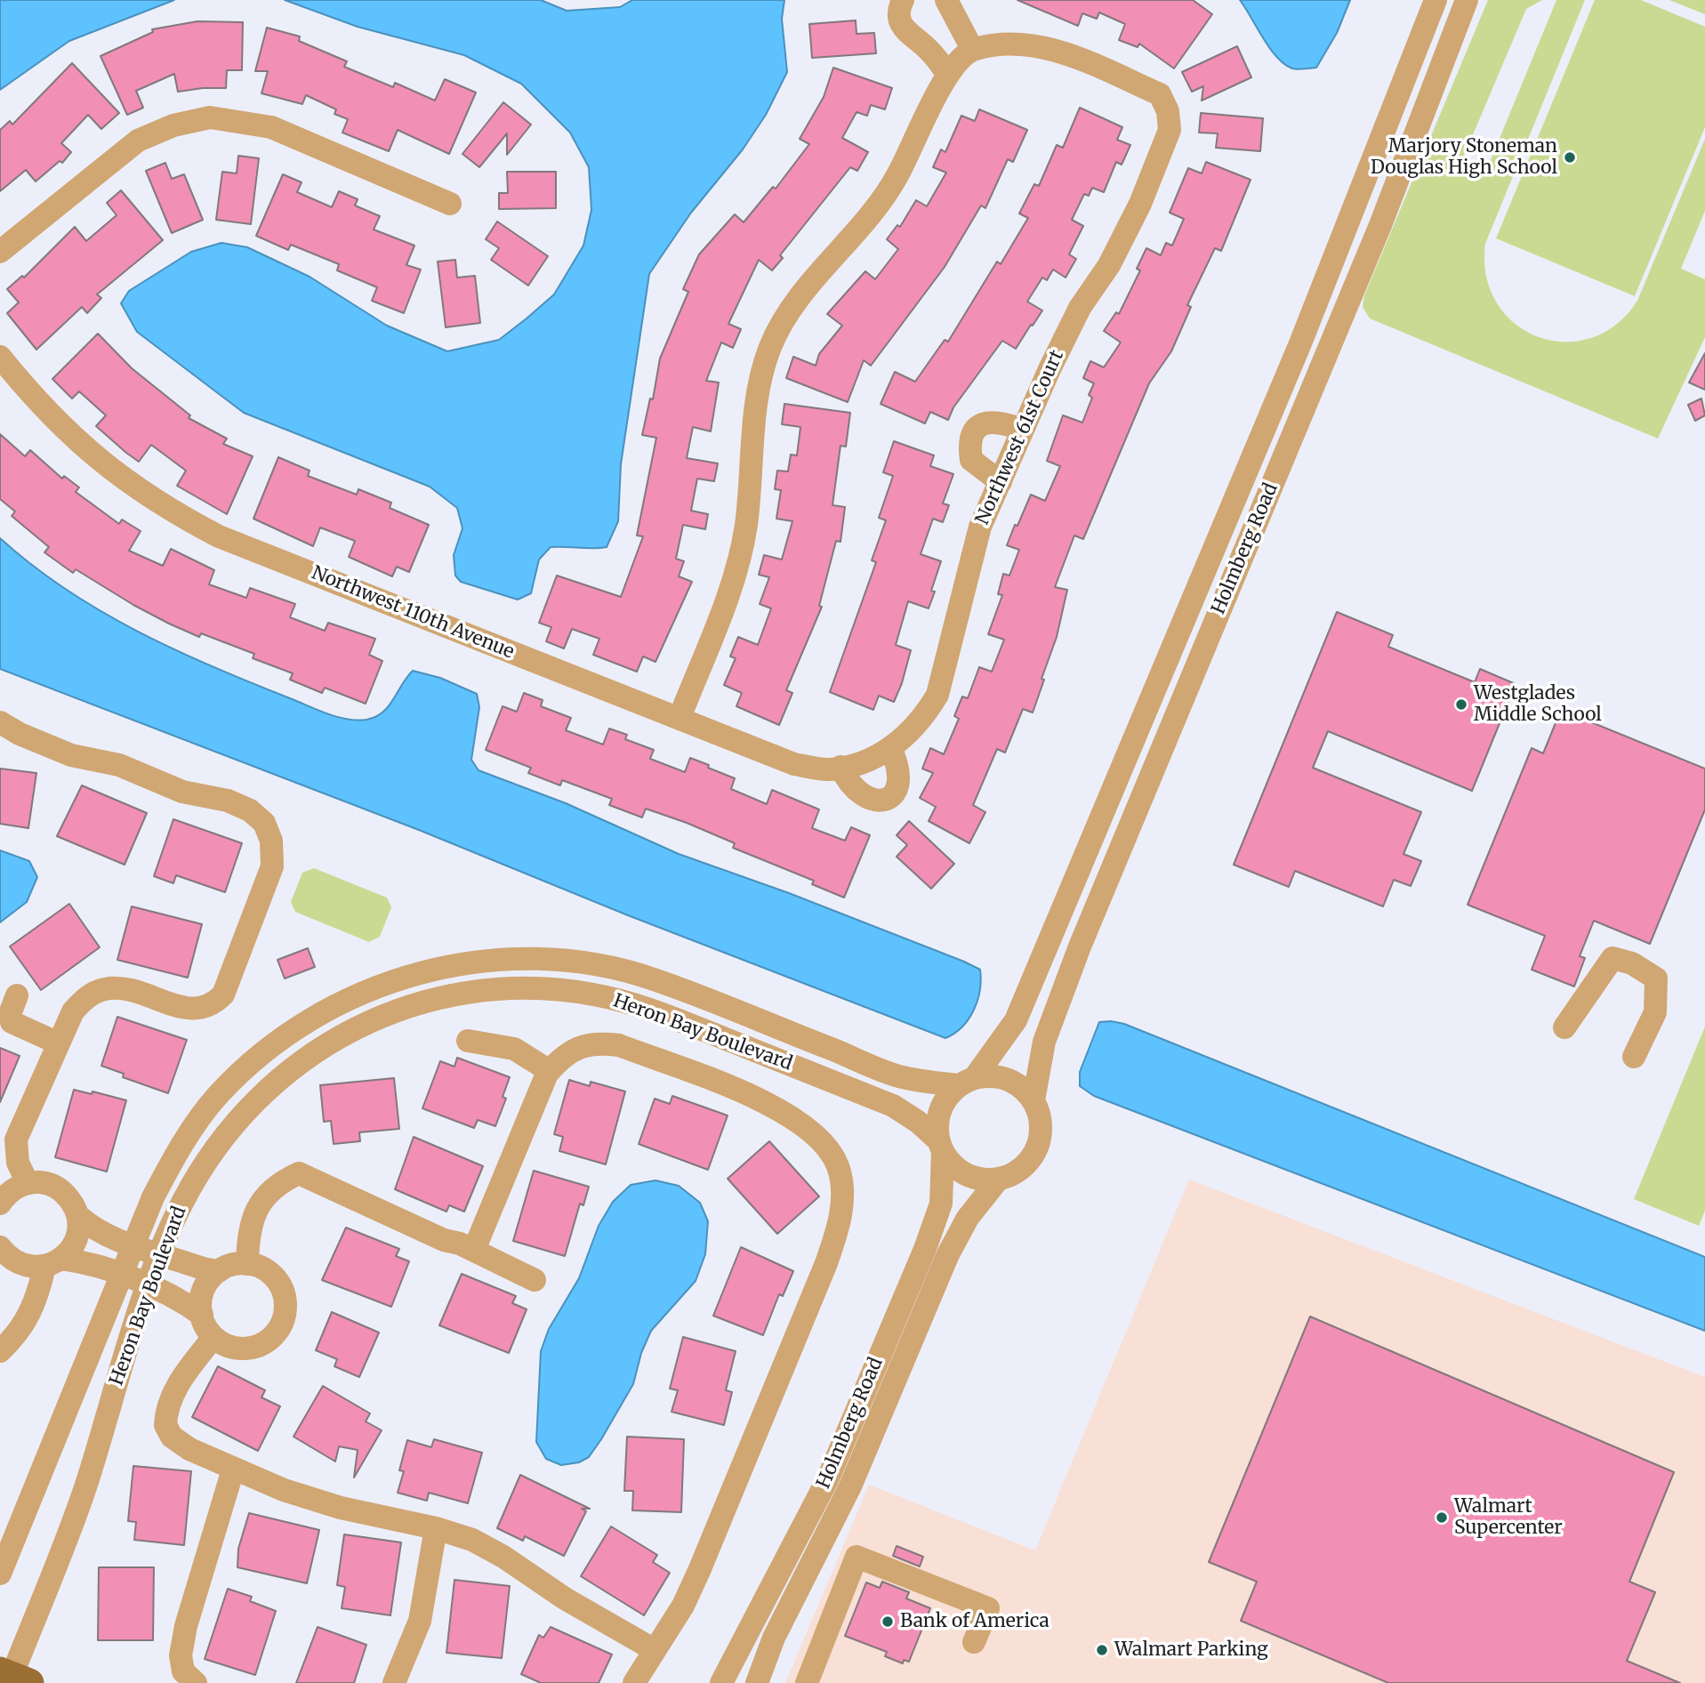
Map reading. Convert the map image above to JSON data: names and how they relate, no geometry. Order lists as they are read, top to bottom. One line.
{"streets":{"street":["Northwest 61st Court","Holmberg Road","Northwest 110th Avenue","Heron Bay Boulevard"]},"crossings":[["Northwest 61st Court","Northwest 110th Avenue"],["Holmberg Road","Heron Bay Boulevard"]],"places":["Marjory Stoneman Douglas High School","Westglades Middle School","Walmart Supercenter","Bank of America","Walmart Parking"]}
